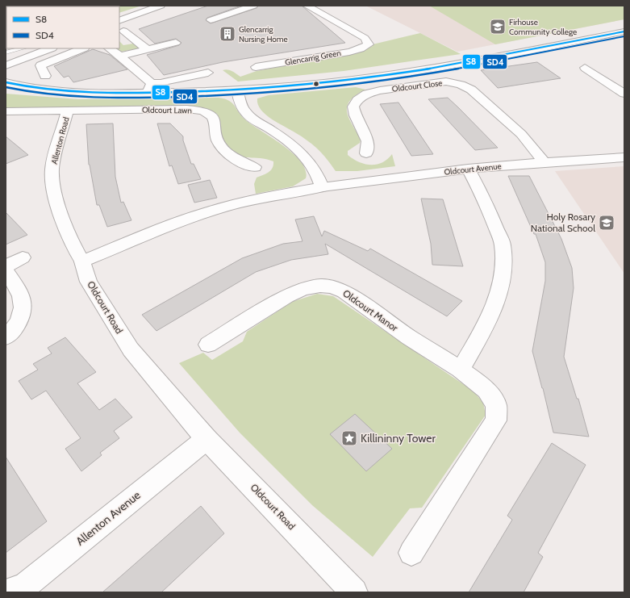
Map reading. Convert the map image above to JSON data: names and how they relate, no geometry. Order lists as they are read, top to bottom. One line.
{"streets":{"street":["Glencarrig Green","Oldcourt Close","Oldcourt Lawn","Allenton Road","Oldcourt Avenue","Oldcourt Road","Oldcourt Manor","Allenton Avenue"]},"crossings":[["Oldcourt Close","Oldcourt Avenue"],["Oldcourt Lawn","Allenton Road"],["Allenton Road","Oldcourt Road"],["Oldcourt Road","Allenton Avenue"]],"places":{"school or university":["Firhouse Community College","Holy Rosary National School"],"building":["Glencarrig Nursing Home"],"place":["Killininny Tower"]},"lines":["transit line S8","transit line SD4"],"legend":["S8","SD4"]}
